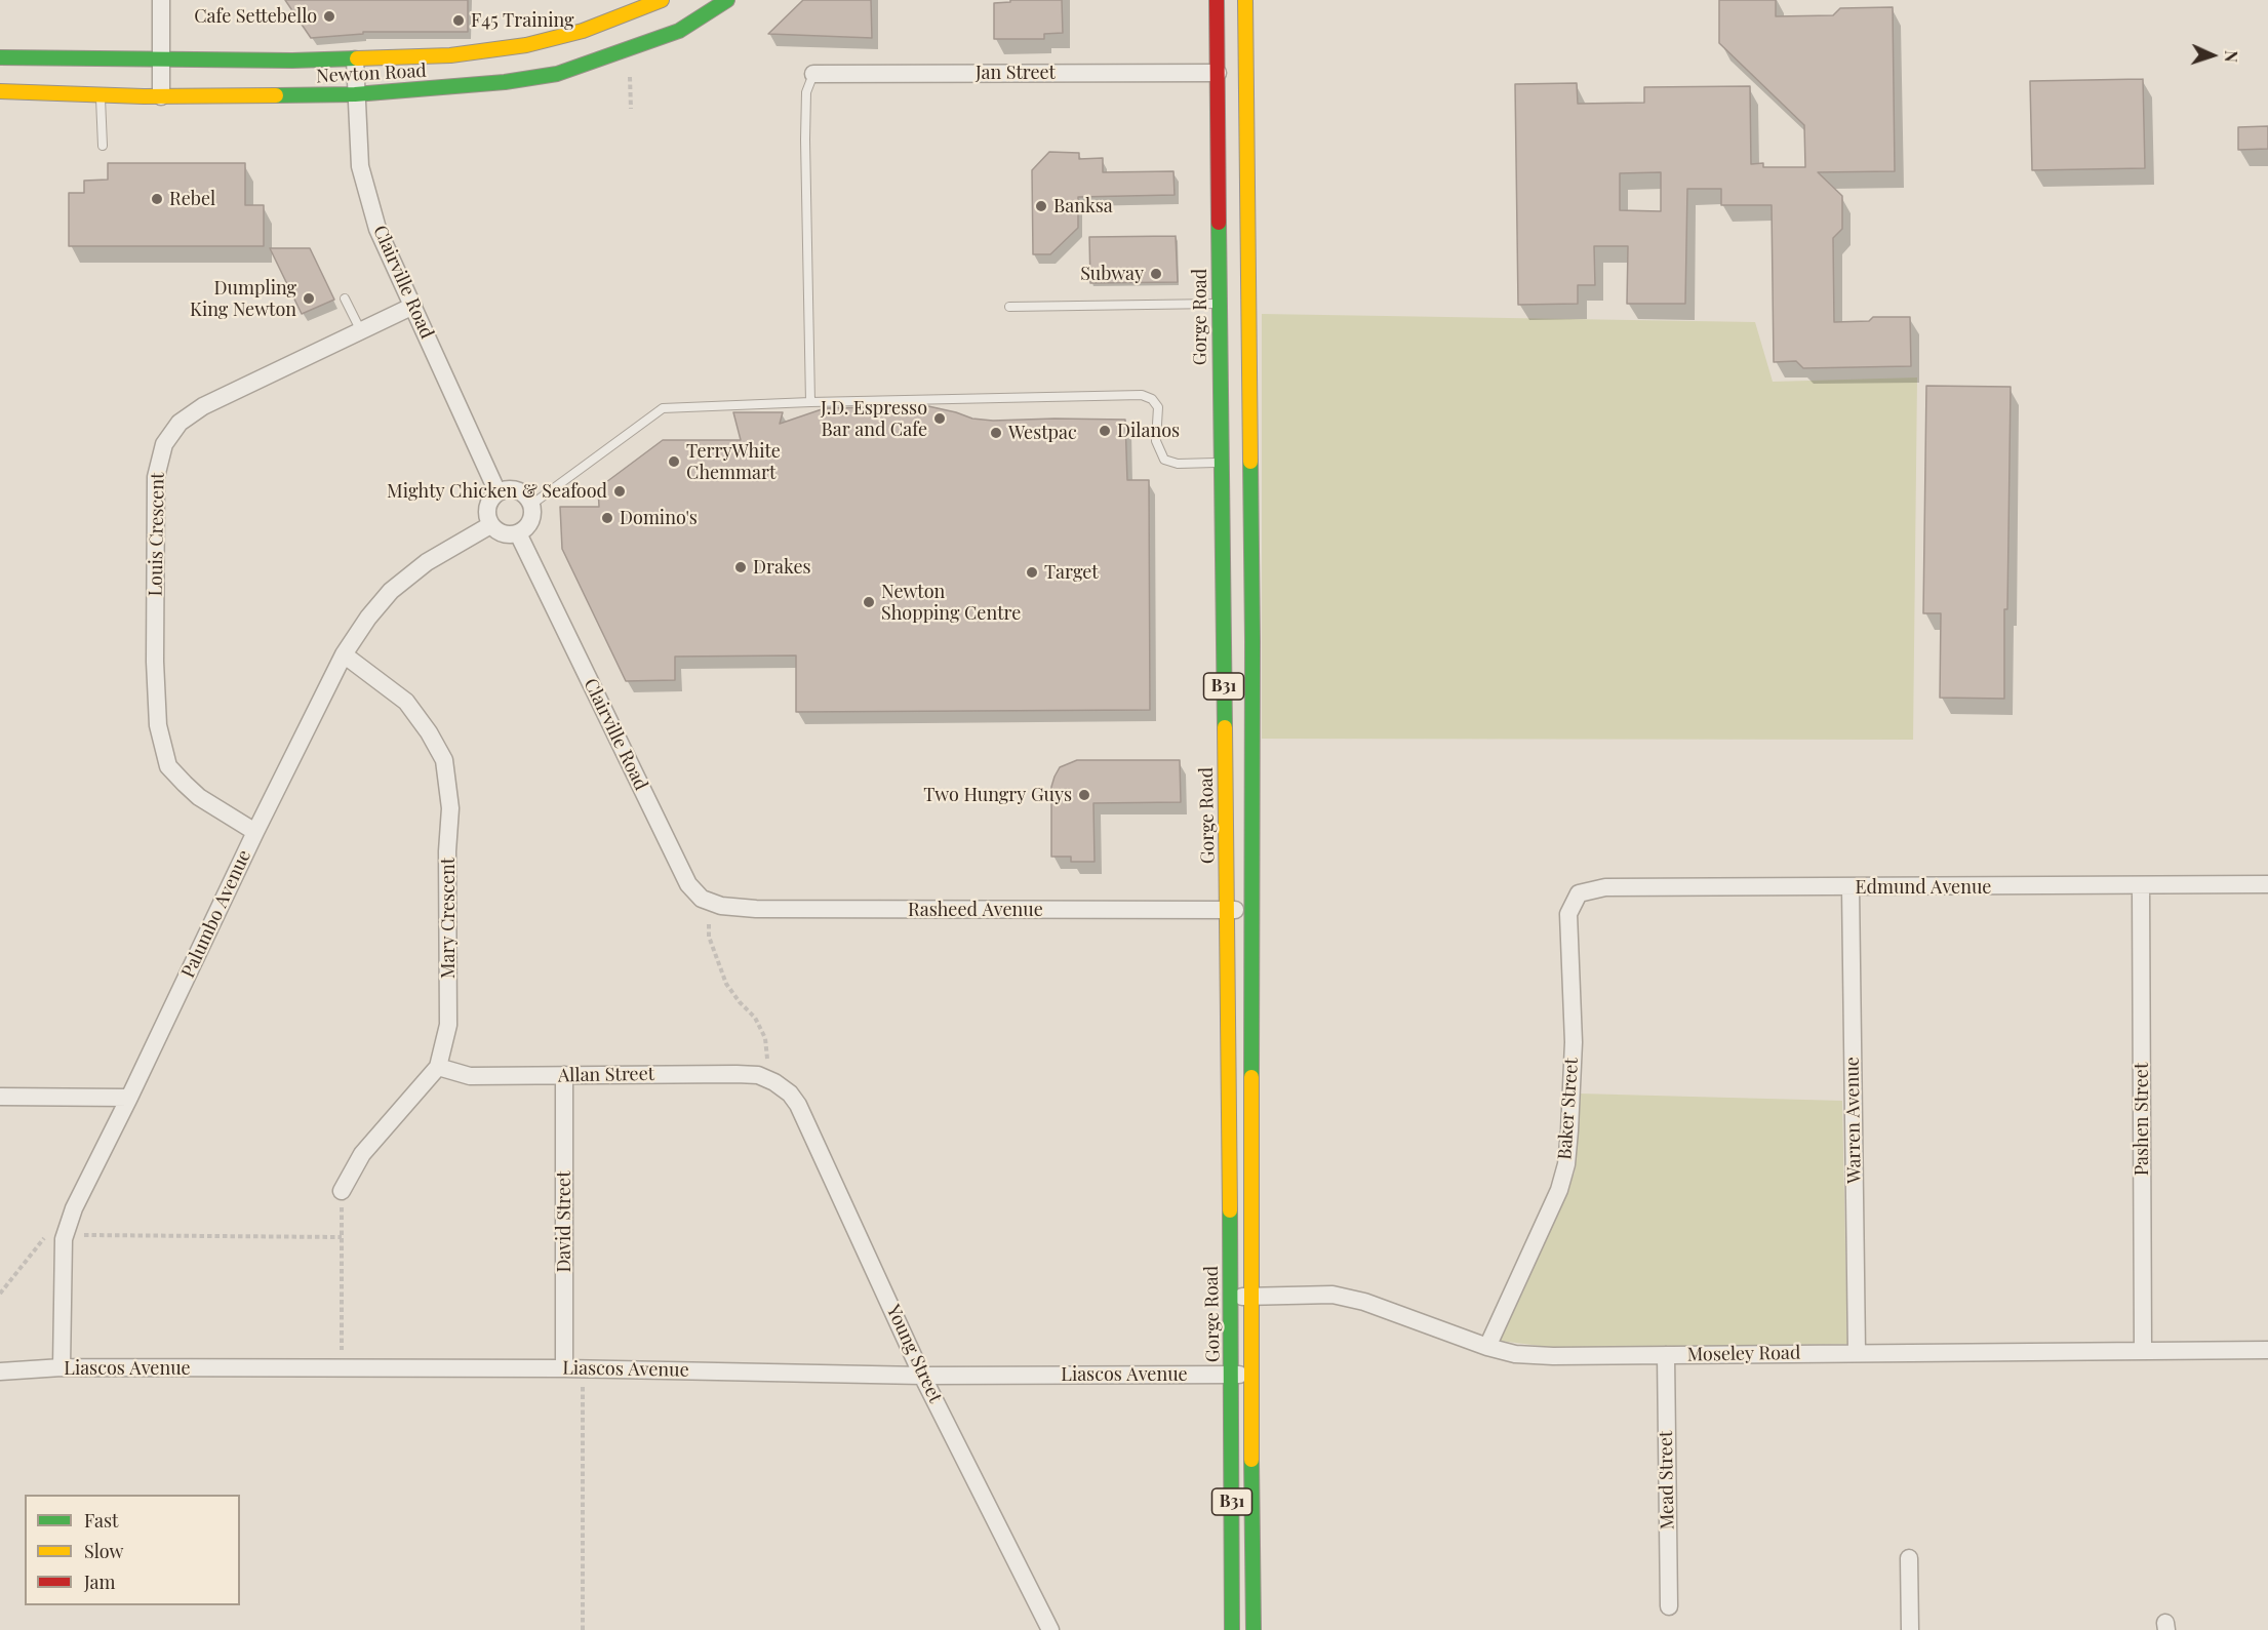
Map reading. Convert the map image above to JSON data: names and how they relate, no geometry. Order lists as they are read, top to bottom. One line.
{"streets":{"main road":["Newton Road","Gorge Road","B31"],"street":["Jan Street","Clairville Road","Louis Crescent","Edmund Avenue","Rasheed Avenue","Palumbo Avenue","Mary Crescent","Allan Street","Baker Street","Pashen Street","Warren Avenue","David Street","Young Street","Moseley Road","Liascos Avenue","Mead Street"]},"crossings":[["Jan Street","Gorge Road"],["Newton Road","Clairville Road"],["Clairville Road","Louis Crescent"],["Clairville Road","Rasheed Avenue"],["Clairville Road","Palumbo Avenue"],["Gorge Road","Rasheed Avenue"],["Gorge Road","Moseley Road"],["Gorge Road","Liascos Avenue"],["Louis Crescent","Palumbo Avenue"],["Edmund Avenue","Baker Street"],["Edmund Avenue","Pashen Street"],["Edmund Avenue","Warren Avenue"],["Palumbo Avenue","Mary Crescent"],["Palumbo Avenue","Liascos Avenue"],["Mary Crescent","Allan Street"],["Allan Street","David Street"],["Allan Street","Young Street"],["Baker Street","Moseley Road"],["Pashen Street","Moseley Road"],["Warren Avenue","Moseley Road"],["David Street","Liascos Avenue"],["Young Street","Liascos Avenue"],["Moseley Road","Mead Street"]],"places":["Cafe Settebello","F45 Training","Rebel","Banksa","Subway","Dumpling King Newton","J.D. Espresso Bar and Cafe","Dilanos","Westpac","TerryWhite Chemmart","Mighty Chicken & Seafood","Domino's","Drakes","Target","Newton Shopping Centre","Two Hungry Guys"],"legend":["Fast","Slow","Jam"],"north":"right"}
